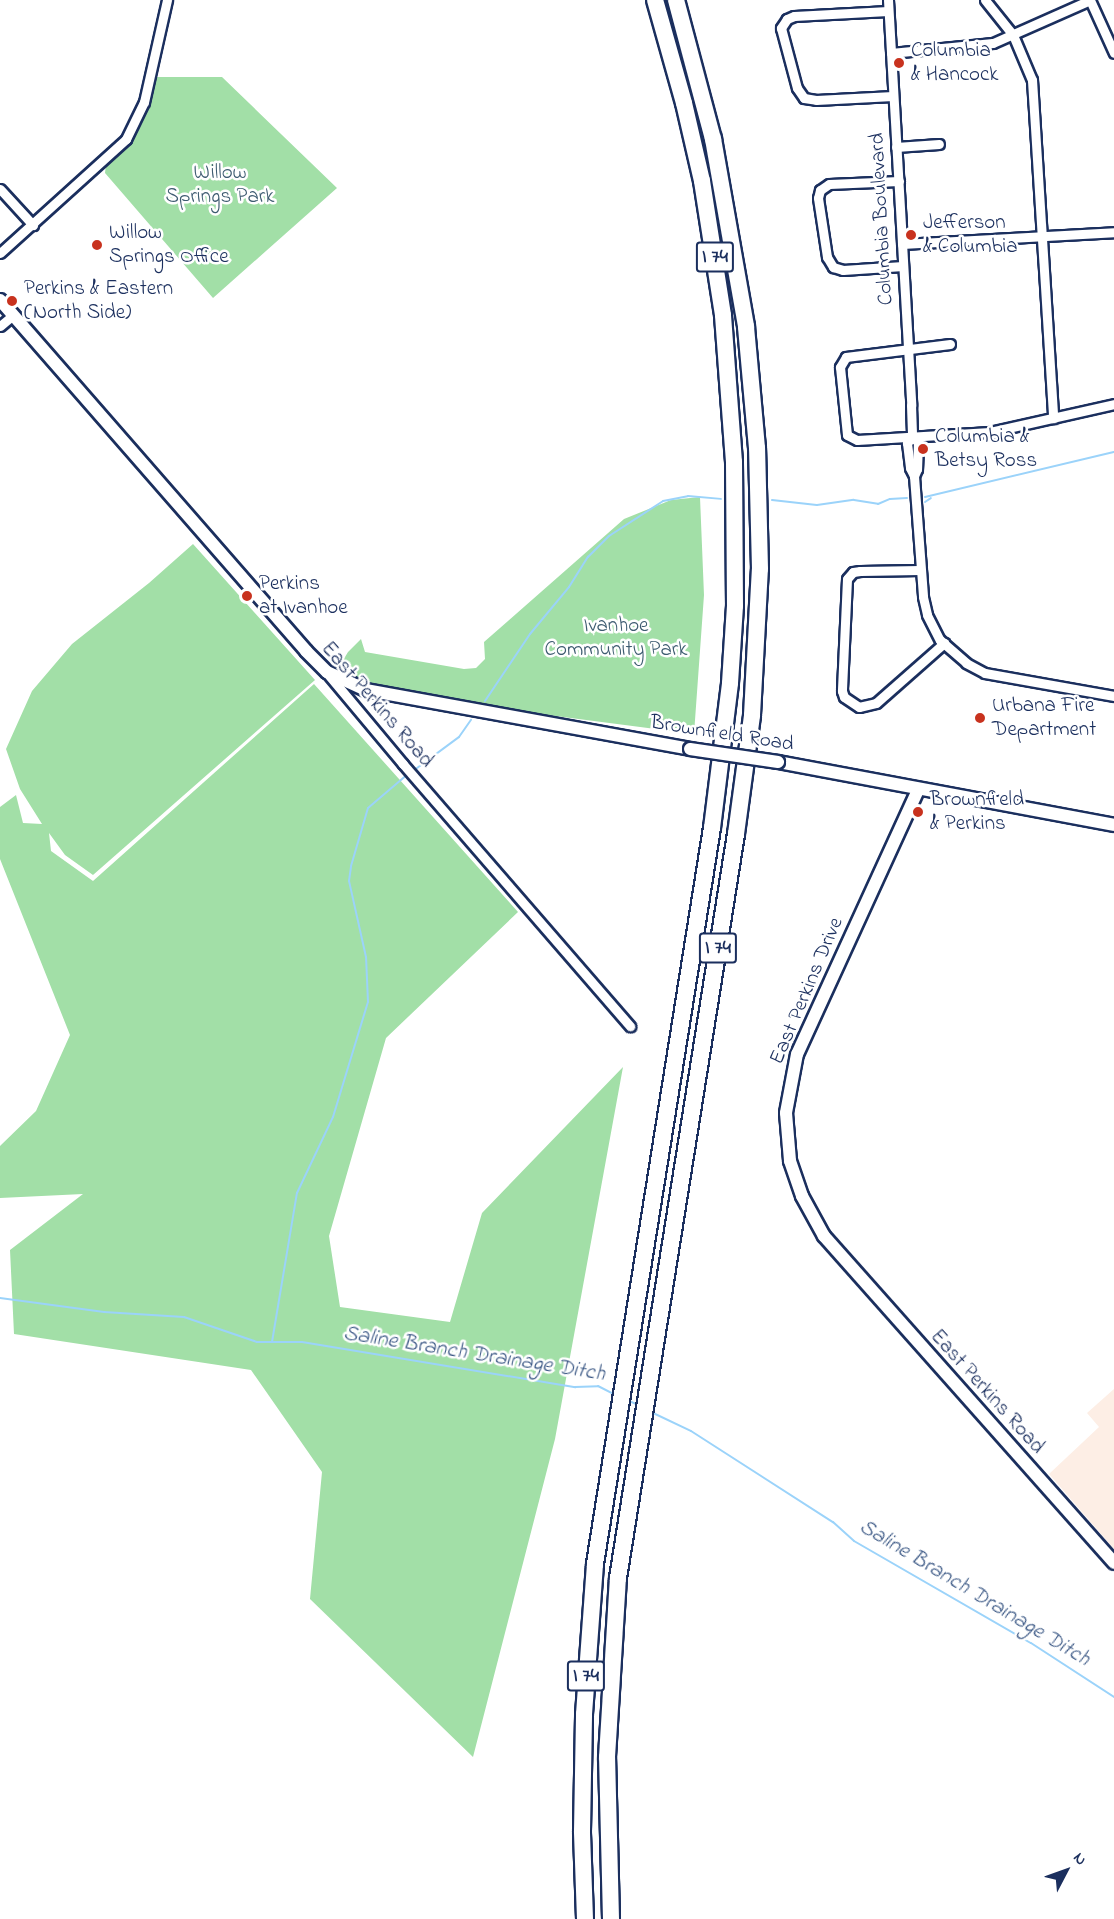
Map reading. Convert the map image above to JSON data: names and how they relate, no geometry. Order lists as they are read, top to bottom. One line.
{"streets":{"highway":["I 74"],"street":["Columbia Boulevard","East Perkins Road","Brownfield Road","East Perkins Drive"]},"crossings":[["East Perkins Road","Brownfield Road"],["East Perkins Road","East Perkins Drive"],["Brownfield Road","East Perkins Drive"]],"water":["Saline Branch Drainage Ditch"],"parks":["Willow Springs Park","Ivanhoe Community Park"],"places":["Columbia & Hancock","Jefferson & Columbia","Willow Springs Office","Perkins & Eastern (North Side)","Columbia & Betsy Ross","Perkins at Ivanhoe","Urbana Fire Department","Brownfield & Perkins"],"north":"top right"}
